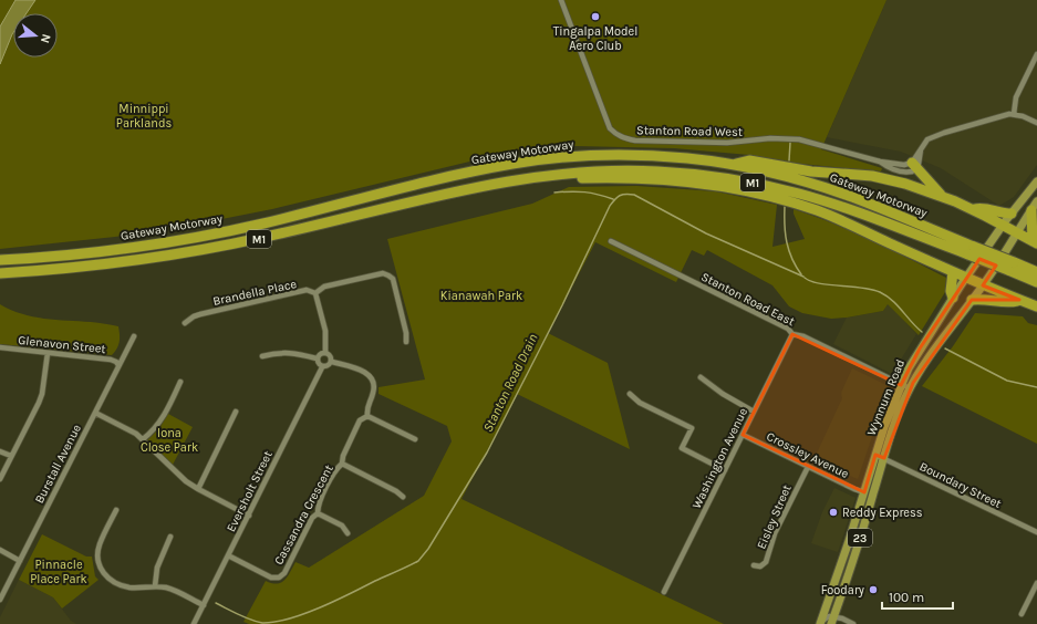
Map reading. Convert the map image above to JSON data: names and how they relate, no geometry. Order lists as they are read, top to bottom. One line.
{"streets":{"highway":["Gateway Motorway","M1"],"main road":["Wynnum Road","23"],"street":["Stanton Road West","Brandella Place","Stanton Road East","Glenavon Street","Crossley Avenue","Washington Avenue","Burstall Avenue","Boundary Street","Eversholt Street","Cassandra Crescent","Eisley Street"]},"crossings":[["Stanton Road East","Wynnum Road"],["Stanton Road East","Washington Avenue"],["Glenavon Street","Burstall Avenue"],["Wynnum Road","Crossley Avenue"],["Wynnum Road","Boundary Street"],["Crossley Avenue","Washington Avenue"],["Crossley Avenue","Eisley Street"],["Eversholt Street","Cassandra Crescent"]],"water":["Stanton Road Drain"],"parks":["Minnippi Parklands","Kianawah Park","Iona Close Park","Pinnacle Place Park"],"places":["Tingalpa Model Aero Club","Reddy Express","Foodary"],"scale_bar":"100 m","north":"right"}
